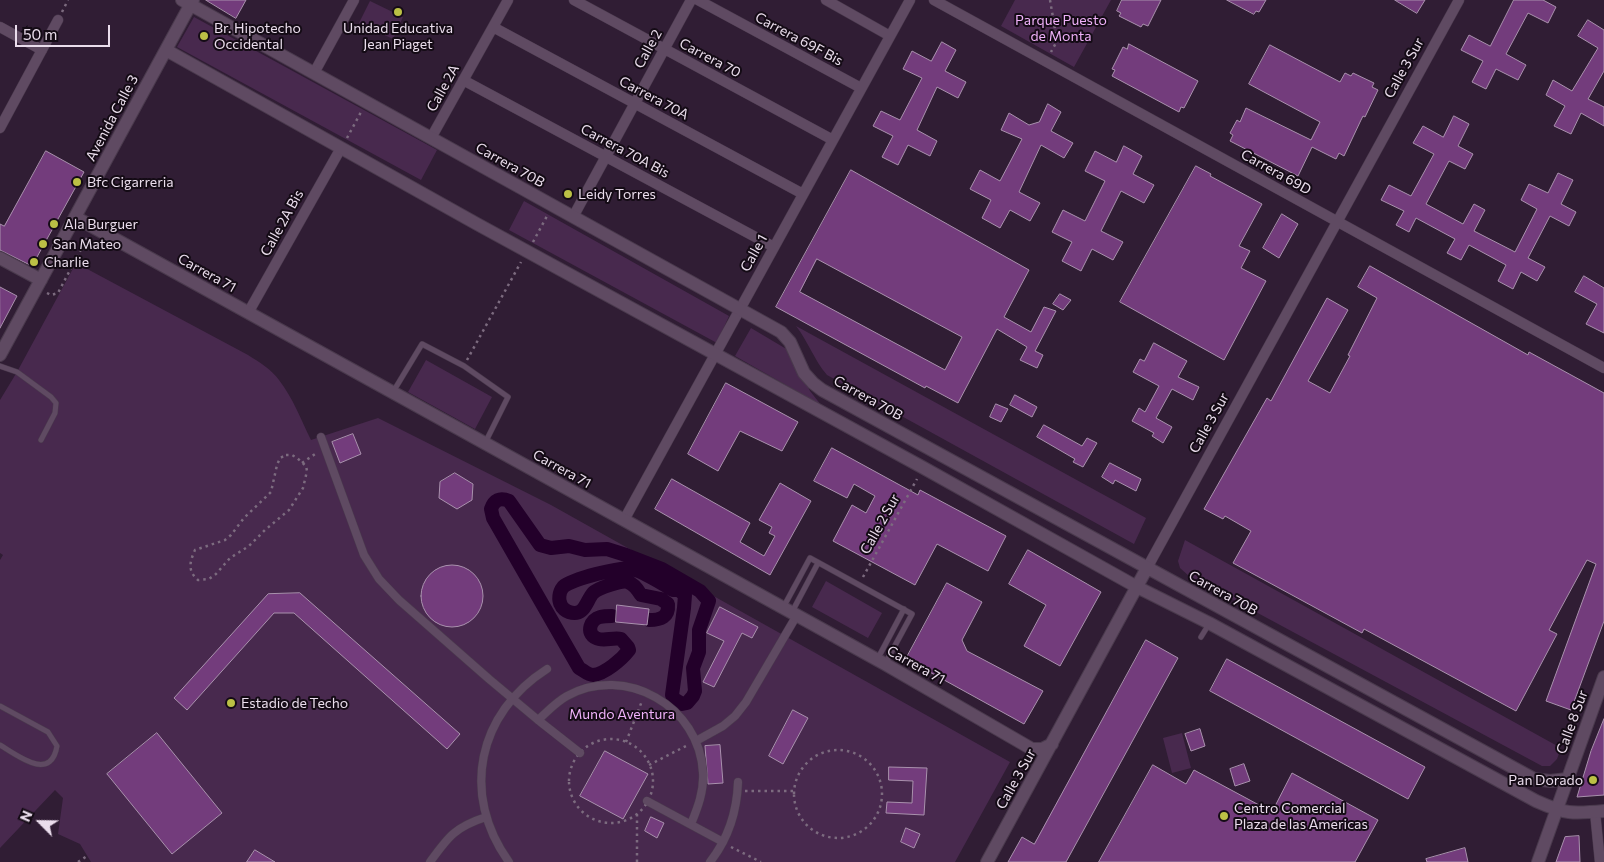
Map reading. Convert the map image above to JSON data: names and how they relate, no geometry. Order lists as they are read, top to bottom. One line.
{"streets":{"street":["Carrera 69F Bis","Calle 2","Carrera 70","Calle 3 Sur","Calle 2A","Carrera 70A","Avenida Calle 3","Carrera 70A Bis","Carrera 70B","Carrera 69D","Calle 2A Bis","Calle 1","Carrera 71","Calle 8 Sur"],"path":["Calle 2 Sur"]},"crossings":[["Carrera 69F Bis","Calle 1"],["Calle 2","Carrera 70"],["Calle 2","Carrera 70A"],["Calle 2","Carrera 70A Bis"],["Calle 2","Carrera 70B"],["Carrera 70","Calle 1"],["Calle 3 Sur","Carrera 70B"],["Calle 3 Sur","Carrera 69D"],["Calle 2A","Carrera 70A"],["Calle 2A","Carrera 70A Bis"],["Calle 2A","Carrera 70B"],["Carrera 70A","Calle 1"],["Avenida Calle 3","Carrera 70B"],["Avenida Calle 3","Carrera 71"],["Carrera 70A Bis","Calle 1"],["Carrera 70B","Calle 1"],["Carrera 70B","Calle 8 Sur"],["Calle 2A Bis","Carrera 71"],["Calle 1","Carrera 71"]],"parks":["Parque Puesto de Monta","Mundo Aventura"],"places":["Unidad Educativa Jean Piaget","Br. Hipotecho Occidental","Bfc Cigarreria","Leidy Torres","Ala Burguer","San Mateo","Charlie","Estadio de Techo","Pan Dorado","Centro Comercial Plaza de las Americas"],"scale_bar":"50 m","north":"top left"}
